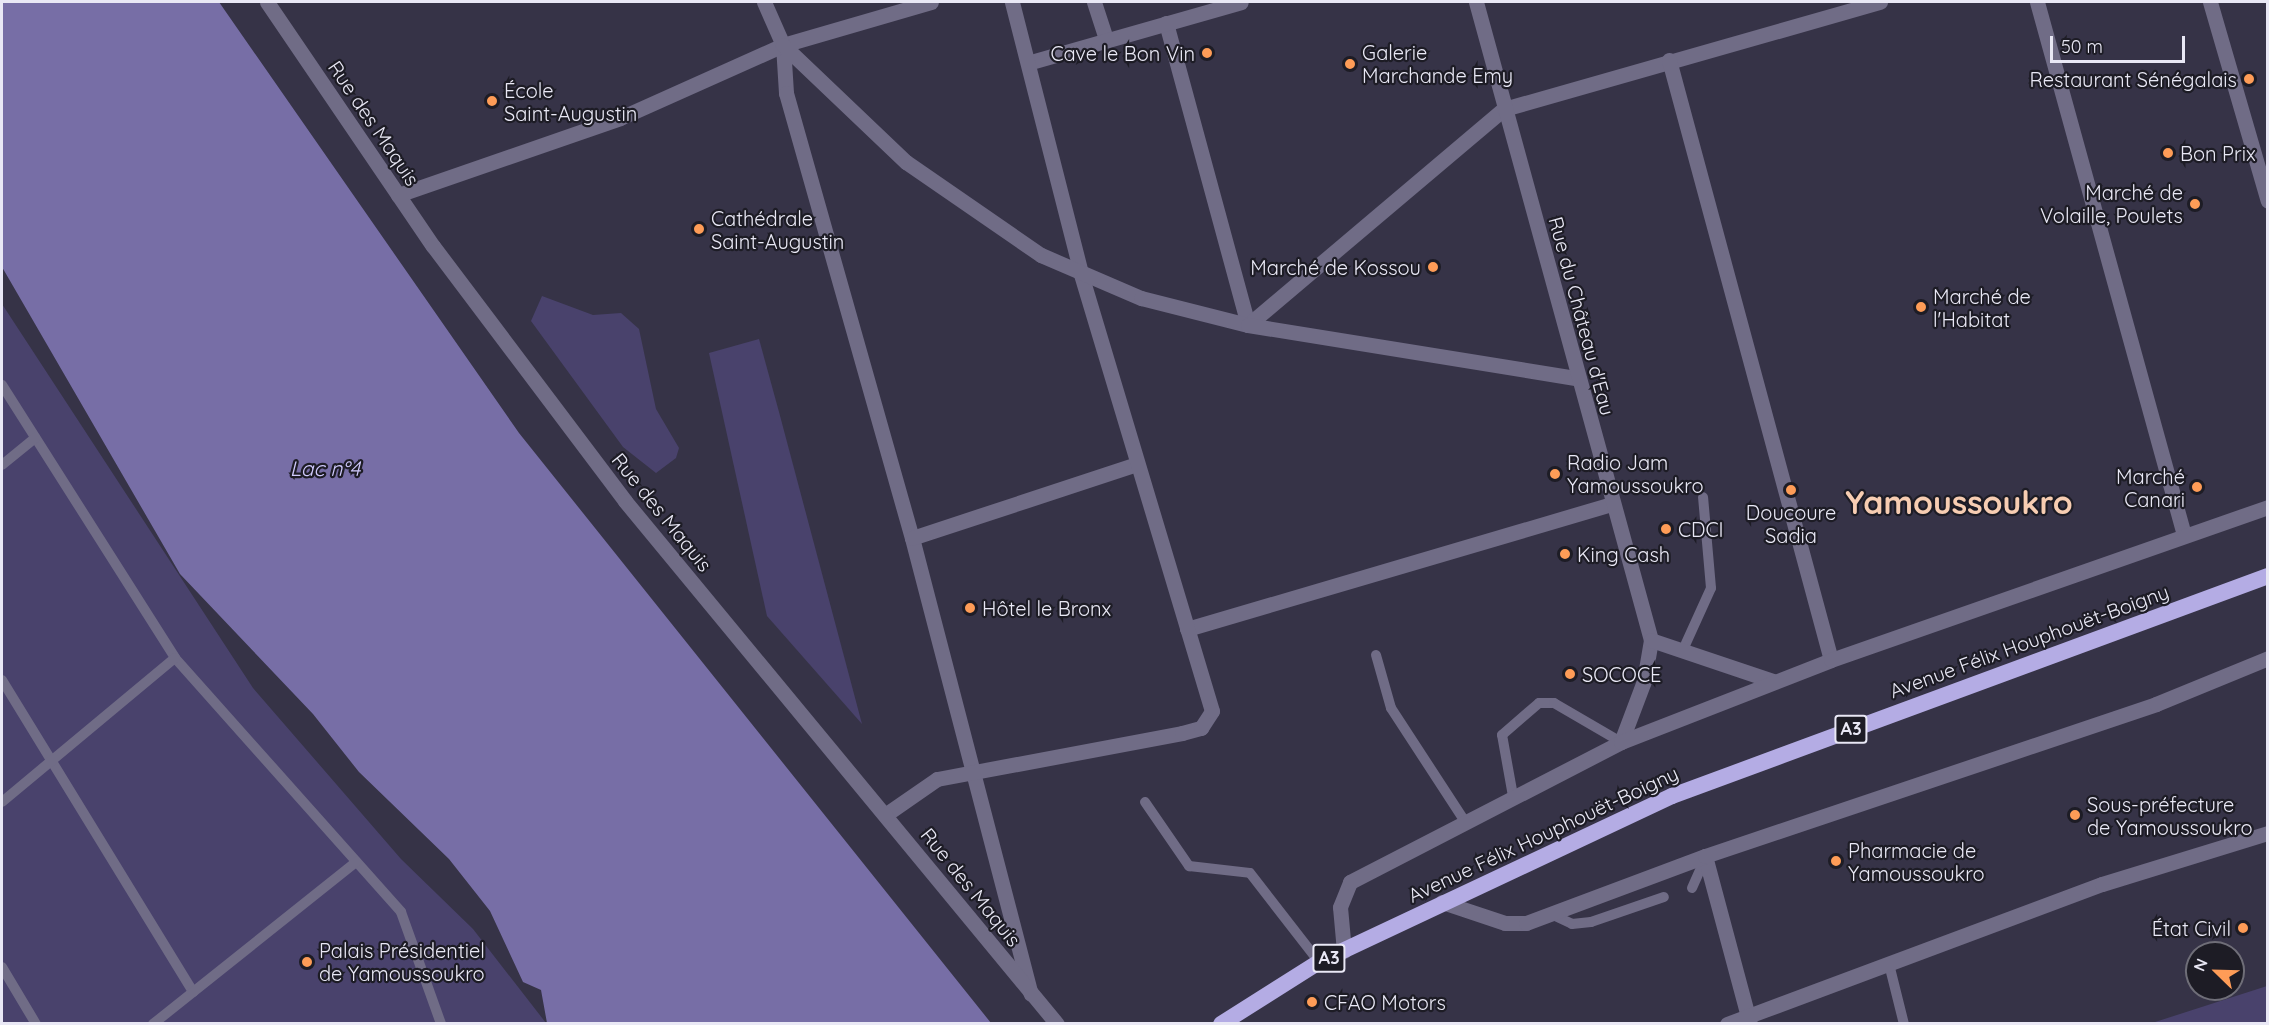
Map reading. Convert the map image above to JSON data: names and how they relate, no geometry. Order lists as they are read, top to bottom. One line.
{"streets":{"highway":["Avenue Félix Houphouët-Boigny","A3"],"street":["Rue des Maquis","Rue du Château d'Eau"]},"districts":["Yamoussoukro"],"water":["Lac n°4"],"places":["Cave le Bon Vin","Galerie Marchande Emy","Restaurant Sénégalais","École Saint-Augustin","Bon Prix","Marché de Volaille, Poulets","Cathédrale Saint-Augustin","Marché de Kossou","Marché de l'Habitat","Radio Jam Yamoussoukro","Marché Canari","Doucoure Sadia","CDCI","King Cash","Hôtel le Bronx","SOCOCE","Sous-préfecture de Yamoussoukro","Pharmacie de Yamoussoukro","État Civil","Palais Présidentiel de Yamoussoukro","CFAO Motors"],"scale_bar":"50 m","north":"top left"}
